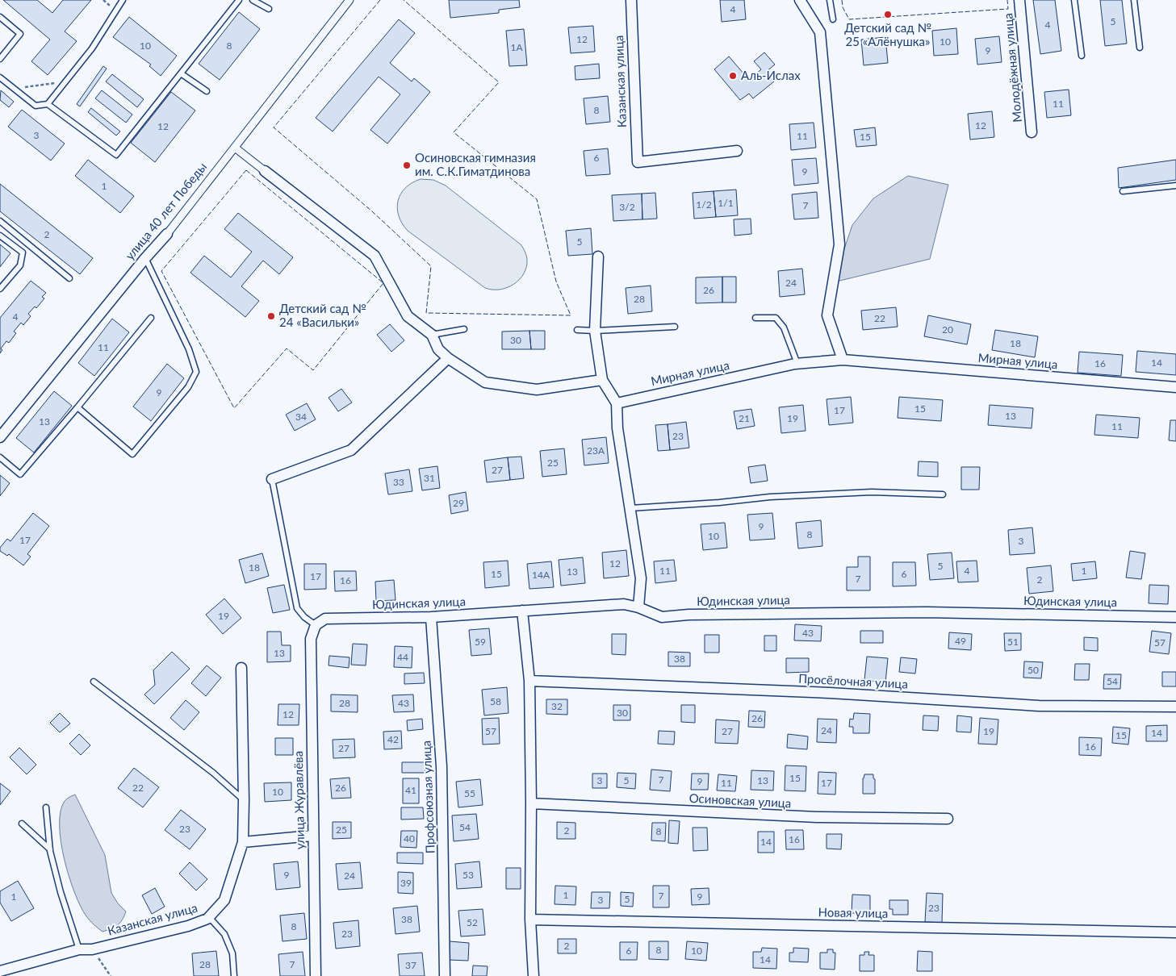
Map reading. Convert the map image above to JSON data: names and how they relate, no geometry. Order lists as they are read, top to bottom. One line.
{"streets":{"street":["Молодёжная улица","Казанская улица","улица 40 лет Победы","Мирная улица","Юдинская улица","Просёлочная улица","Профсоюзная улица","улица Журавлёва","Осиновская улица","Новая улица"]},"crossings":[["Юдинская улица","Профсоюзная улица"],["Юдинская улица","улица Журавлёва"]],"places":["Детский сад № 25 «Алёнушка»","Аль-Ислах","Осиновская гимназия им. С.К.Гиматдинова","Детский сад № 24 «Васильки»"],"house_numbers":["4","5","4","12","10","10","8","1А","9","11","8","12","12","3","11","15","6","9","1","1/1","1/2","7","3/2","2","5","24","26","28","4","22","20","30","18","11","14","16","9","15","17","13","34","21","19","13","11","23","23А","25","27","31","33","29","9","8","10","17","3","12","5","18","11","4","1","13","15","6","14А","17","7","2","16","19","43","49","59","51","57","13","44","38","50","54","58","28","43","32","30","12","26","24","57","27","19","14","15","42","16","27","15","7","3","5","13","9","11","17","22","26","41","10","55","54","23","25","2","8","40","16","14","9","53","24","39","1","7","1","9","5","3","23","38","52","8","23","2","8","6","10","14","28","7","37"]}
